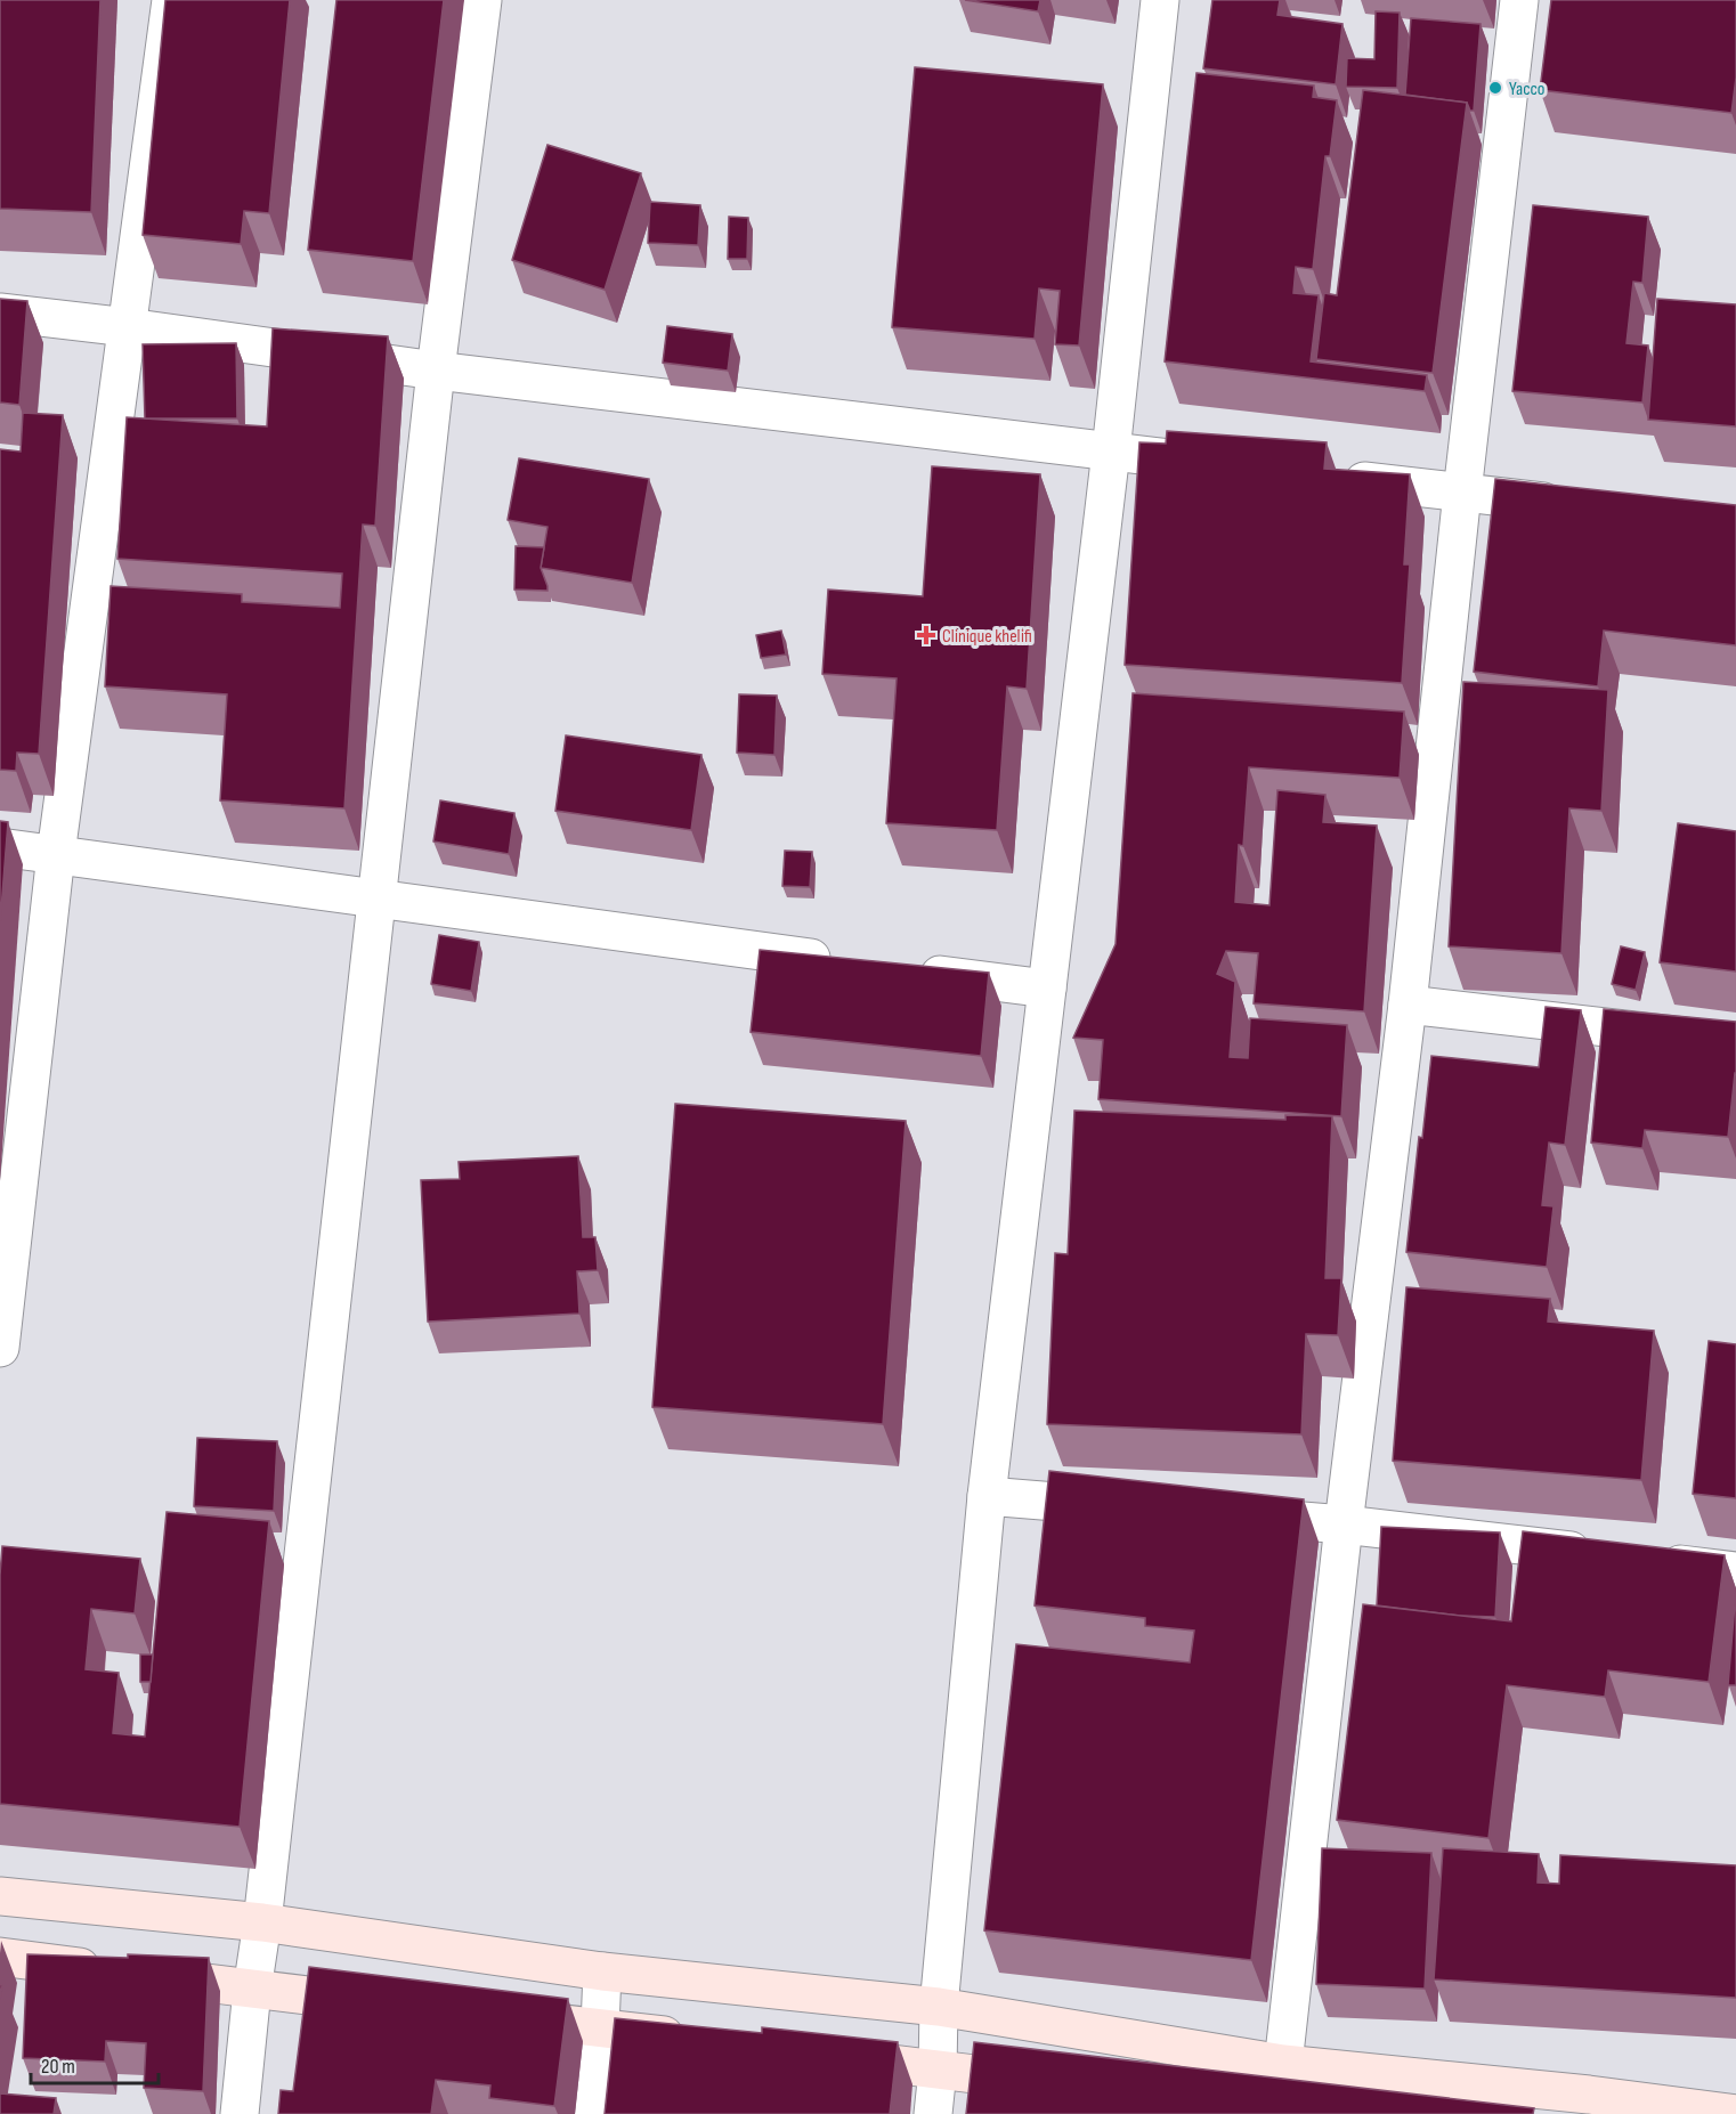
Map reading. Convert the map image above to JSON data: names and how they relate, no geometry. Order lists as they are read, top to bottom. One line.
{"places":{"other":["Yacco"],"health":["Clinique khelifi"]},"scale_bar":"20 m"}
